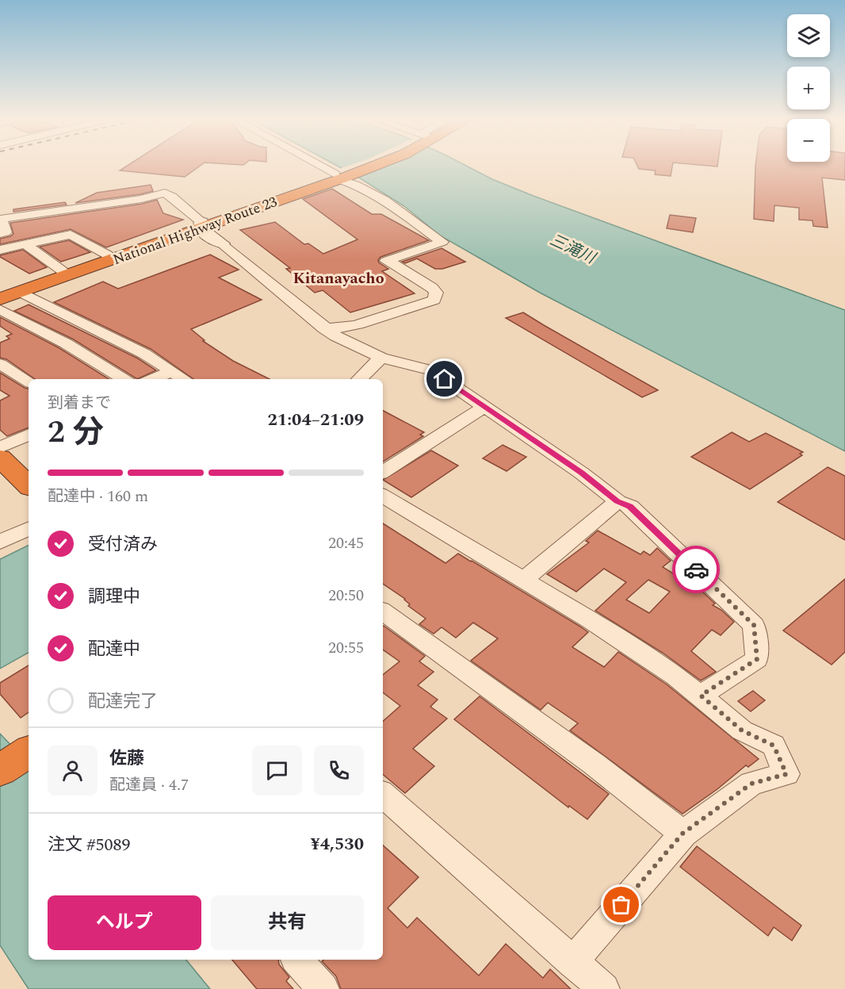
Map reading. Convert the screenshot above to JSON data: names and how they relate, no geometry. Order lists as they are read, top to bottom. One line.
{"streets":{"highway":["National Highway Route 23"]},"districts":["Kitanayacho"],"water":["三滝川"],"page":{"map_buttons":["+","−"],"heading":["2 分","到着まで","21:04–21:09"],"panel":["佐藤","配達員 · 4.7","注文 #5089","¥4,530"],"bar":"配達中 · 160 m","list":[["受付済み","20:45"],["調理中","20:50"],["配達中","20:55"],"配達完了"],"buttons":["ヘルプ","共有"]}}
